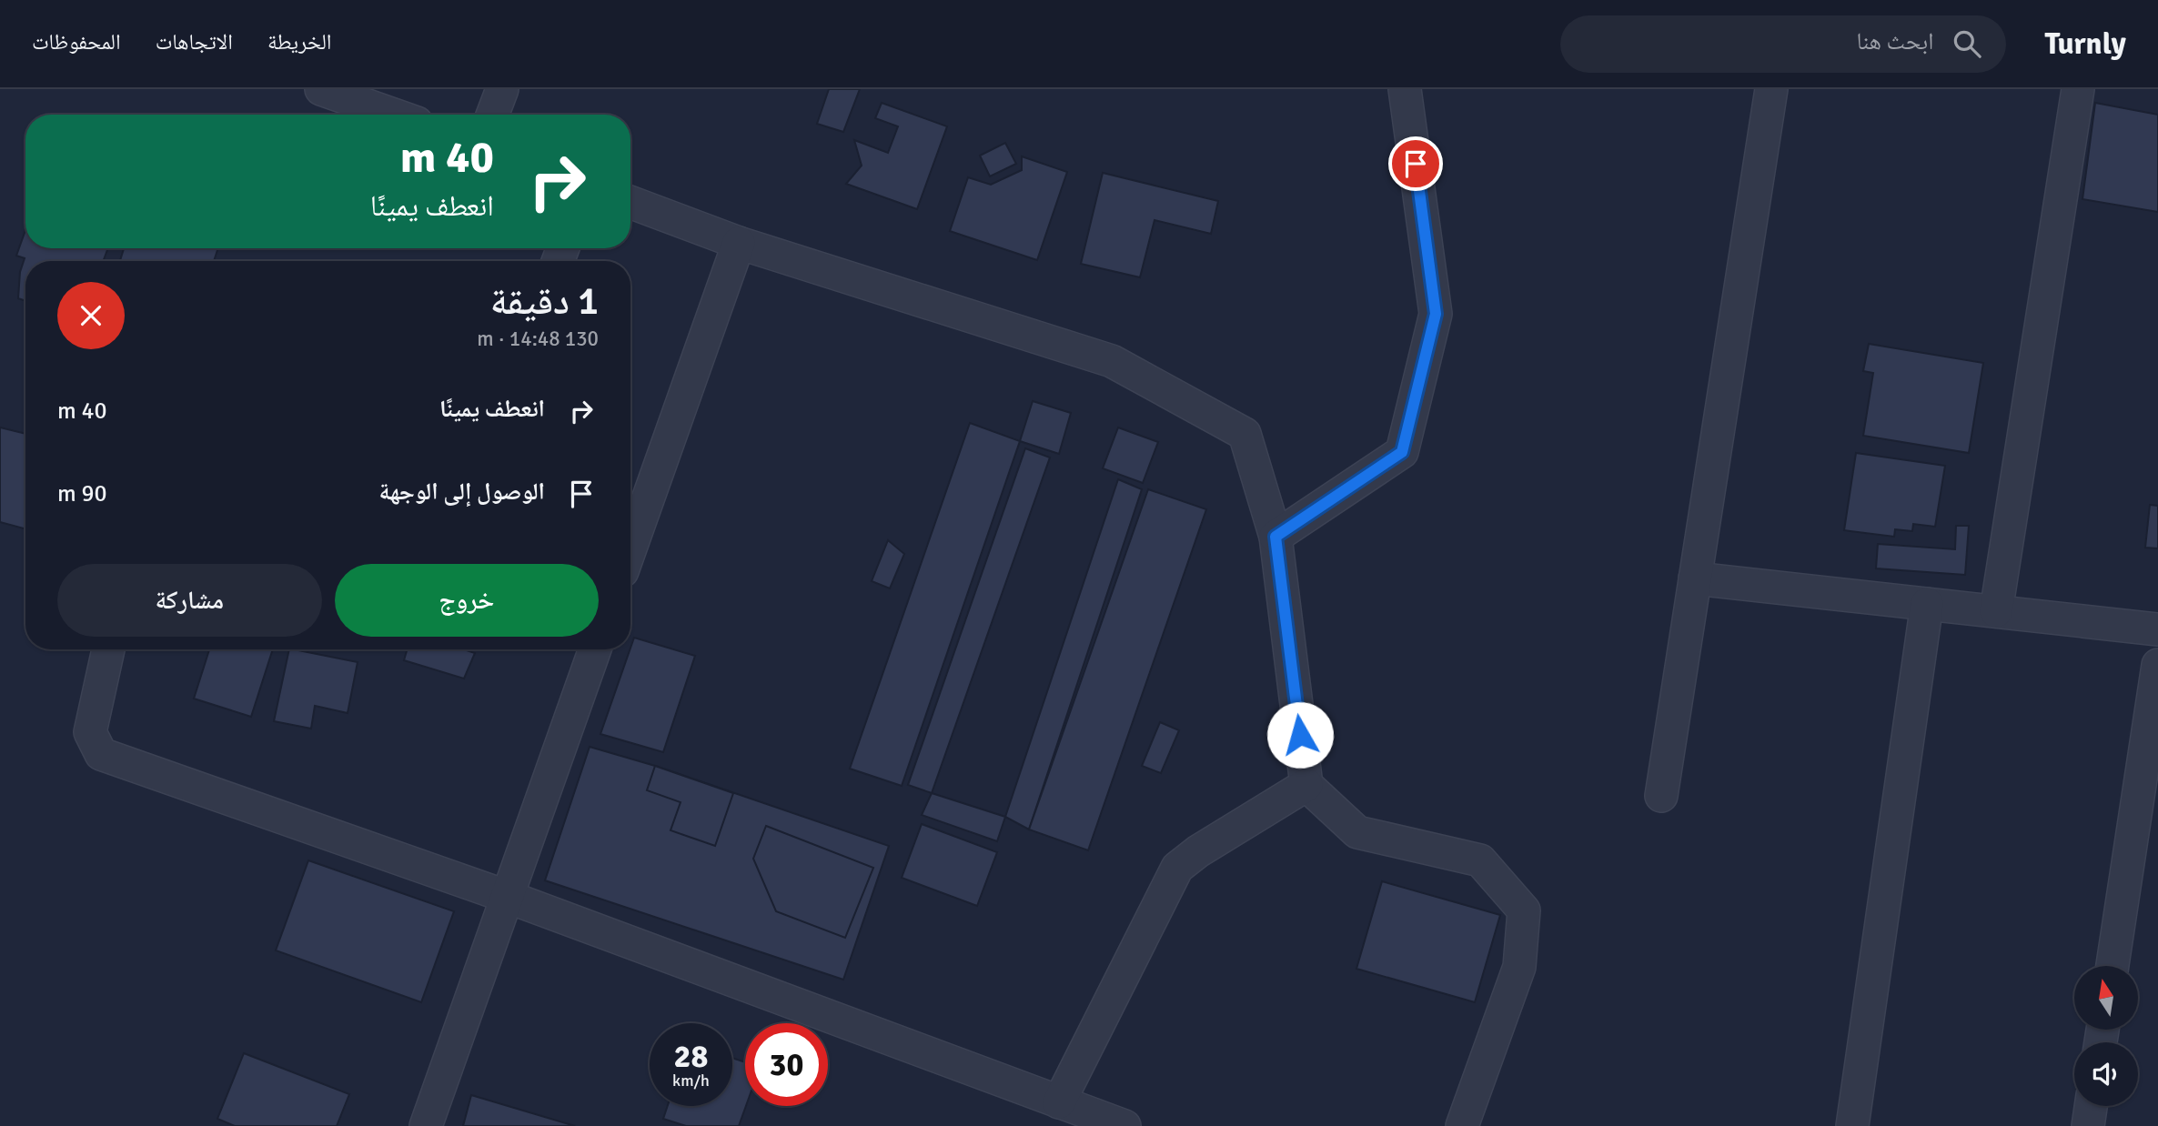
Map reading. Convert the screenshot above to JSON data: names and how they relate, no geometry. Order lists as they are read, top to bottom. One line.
{"north":"top","page":{"header":"Turnly","search":"ابحث هنا","nav":["الخريطة","الاتجاهات","المحفوظات"],"turn":["40 m","انعطف يمينًا"],"heading":["1 دقيقة","130 m · 14:48"],"list":[{"name":"انعطف يمينًا","value":"40 m"},{"name":"الوصول إلى الوجهة","value":"90 m"}],"buttons":["خروج","مشاركة"],"speed":"28 km/h","limit":"30"}}
